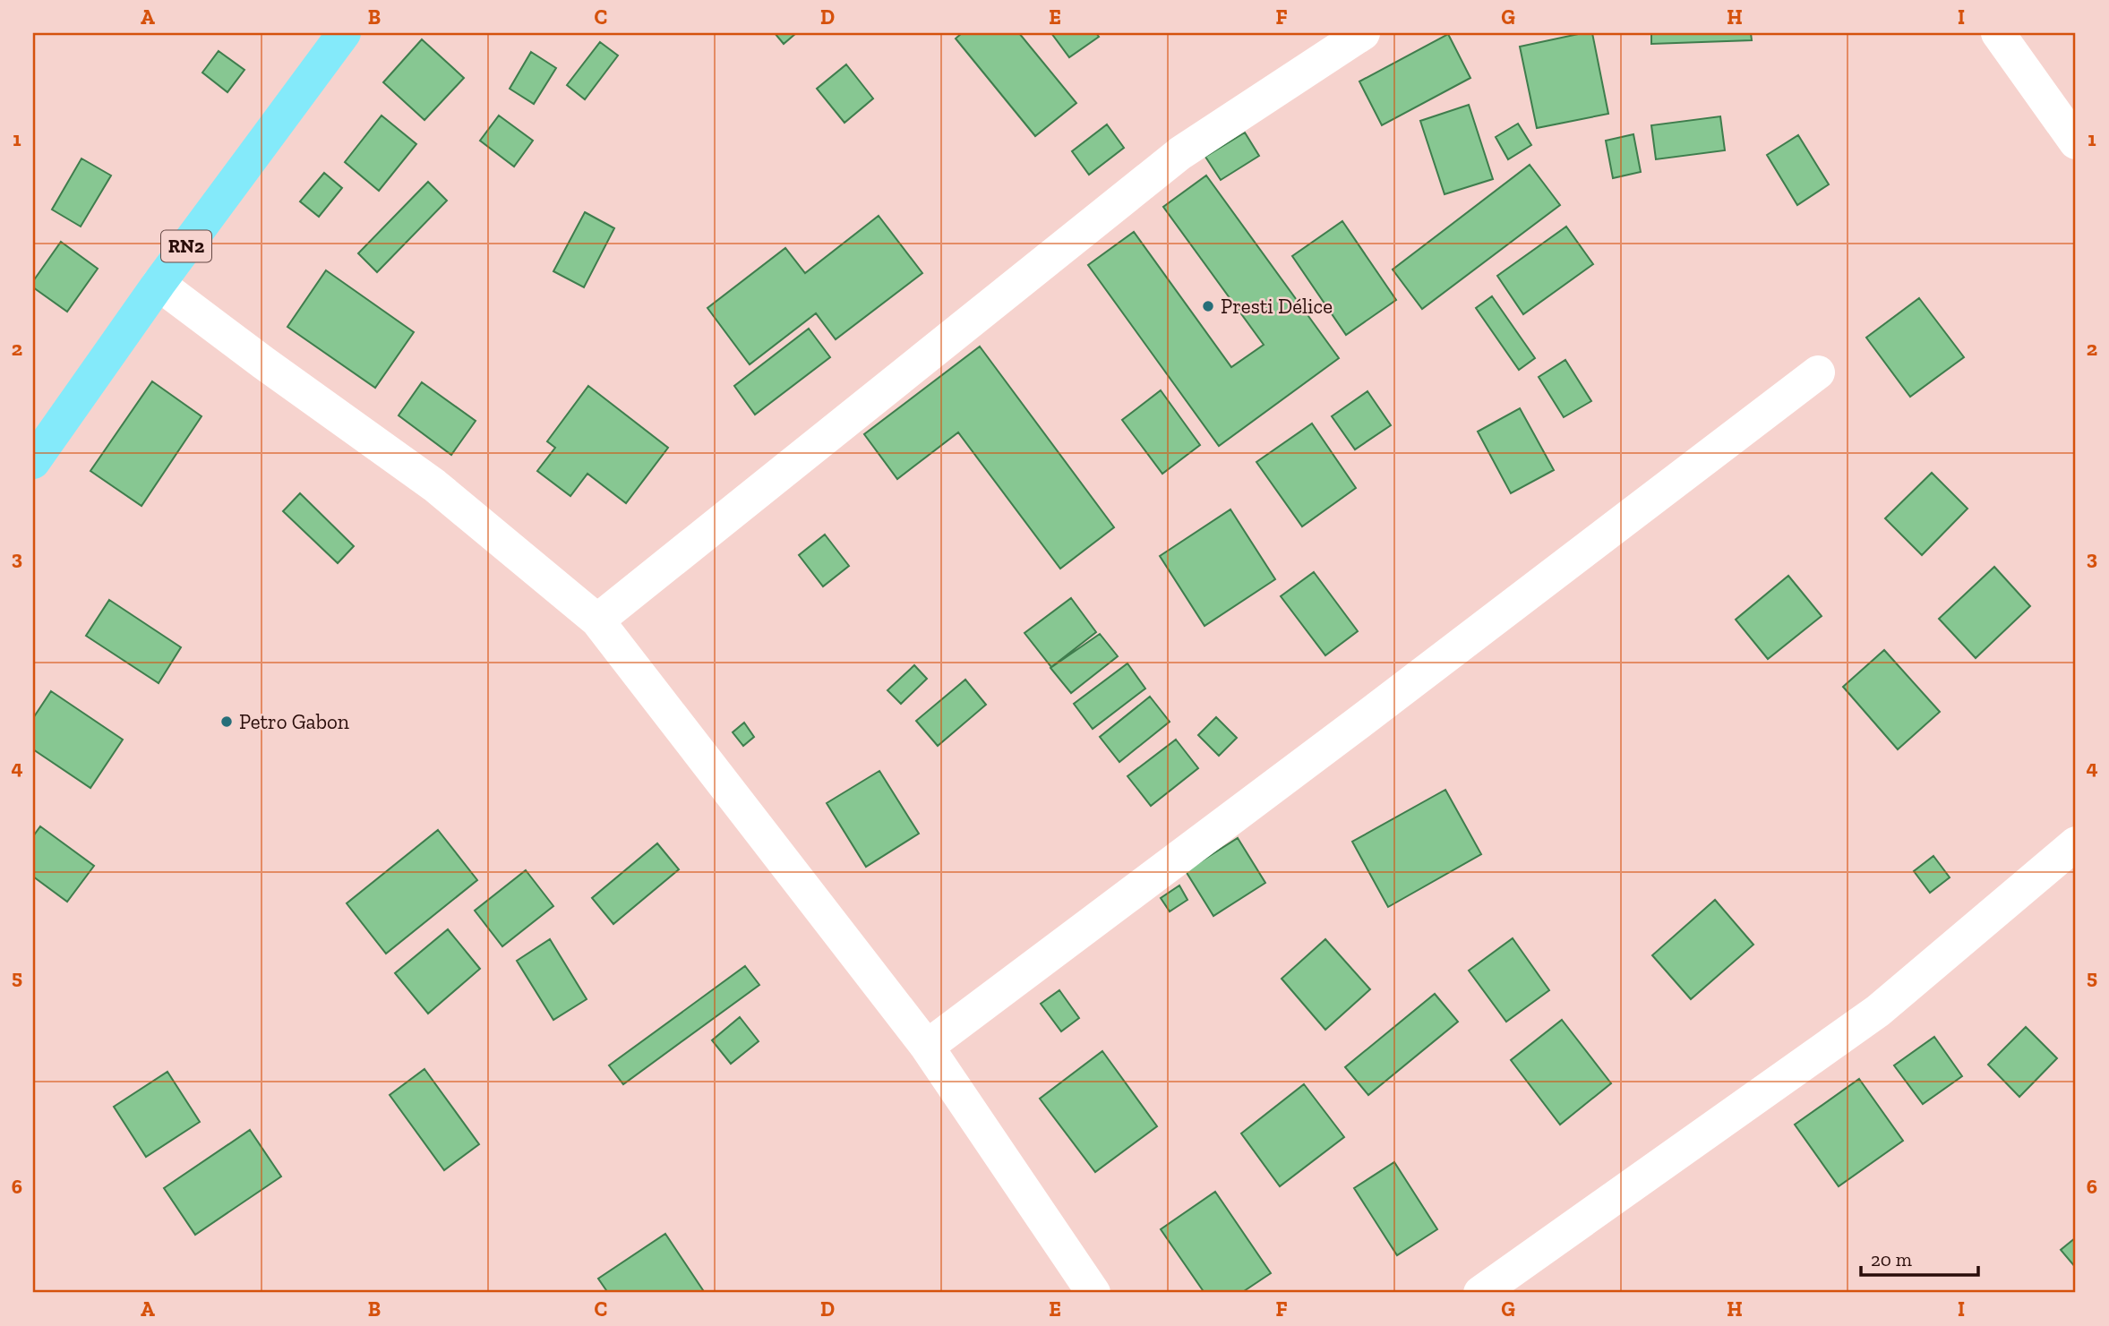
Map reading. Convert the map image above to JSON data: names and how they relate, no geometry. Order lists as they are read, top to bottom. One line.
{"streets":{"highway":["RN2"]},"places":["Presti Délice","Petro Gabon"],"scale_bar":"20 m","grid":{"columns":["A","B","C","D","E","F","G","H","I"],"rows":["1","2","3","4","5","6"]}}
